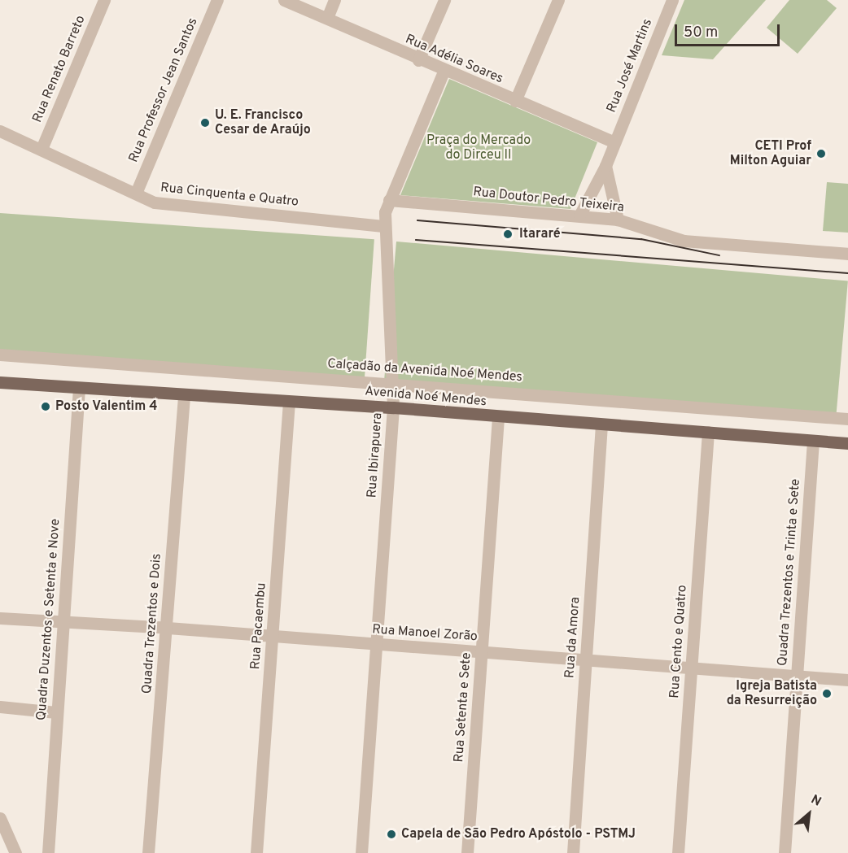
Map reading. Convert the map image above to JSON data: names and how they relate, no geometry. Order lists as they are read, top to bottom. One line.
{"streets":{"main road":["Avenida Noé Mendes"],"street":["Rua Adélia Soares","Rua José Martins","Rua Renato Barreto","Rua Professor Jean Santos","Rua Cinquenta e Quatro","Rua Doutor Pedro Teixeira","Calçadão da Avenida Noé Mendes","Rua Ibirapuera","Quadra Trezentos e Trinta e Sete","Quadra Duzentos e Setenta e Nove","Quadra Trezentos e Dois","Rua Pacaembu","Rua Manoel Zorão","Rua da Amora","Rua Cento e Quatro","Rua Setenta e Sete"]},"crossings":[["Rua Adélia Soares","Rua José Martins"],["Rua Adélia Soares","Rua Ibirapuera"],["Rua José Martins","Rua Doutor Pedro Teixeira"],["Rua Renato Barreto","Rua Cinquenta e Quatro"],["Rua Professor Jean Santos","Rua Cinquenta e Quatro"],["Rua Cinquenta e Quatro","Rua Ibirapuera"],["Rua Doutor Pedro Teixeira","Rua Ibirapuera"],["Calçadão da Avenida Noé Mendes","Rua Ibirapuera"],["Avenida Noé Mendes","Rua Ibirapuera"],["Avenida Noé Mendes","Quadra Trezentos e Trinta e Sete"],["Avenida Noé Mendes","Quadra Duzentos e Setenta e Nove"],["Avenida Noé Mendes","Quadra Trezentos e Dois"],["Avenida Noé Mendes","Rua Pacaembu"],["Avenida Noé Mendes","Rua da Amora"],["Avenida Noé Mendes","Rua Cento e Quatro"],["Avenida Noé Mendes","Rua Setenta e Sete"],["Rua Ibirapuera","Rua Manoel Zorão"],["Quadra Trezentos e Trinta e Sete","Rua Manoel Zorão"],["Quadra Duzentos e Setenta e Nove","Rua Manoel Zorão"],["Quadra Trezentos e Dois","Rua Manoel Zorão"],["Rua Pacaembu","Rua Manoel Zorão"],["Rua Manoel Zorão","Rua da Amora"],["Rua Manoel Zorão","Rua Cento e Quatro"],["Rua Manoel Zorão","Rua Setenta e Sete"]],"parks":["Praça do Mercado do Dirceu II"],"places":["U. E. Francisco Cesar de Araújo","CETI Prof Milton Aguiar","Itararé","Posto Valentim 4","Igreja Batista da Resurreição","Capela de São Pedro Apóstolo - PSTMJ"],"scale_bar":"50 m","north":"top right"}
